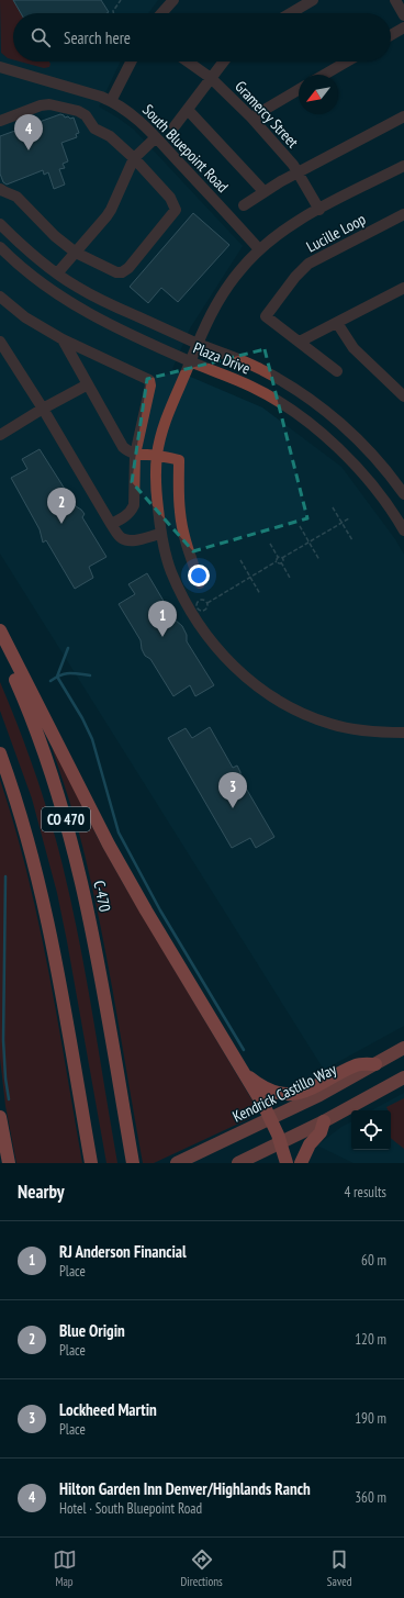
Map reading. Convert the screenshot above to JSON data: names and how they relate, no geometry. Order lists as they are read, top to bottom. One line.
{"streets":{"highway":["CO 470","C-470"],"main road":["Kendrick Castillo Way"],"street":["Gramercy Street","South Bluepoint Road","Lucille Loop","Plaza Drive"]},"north":"bottom left","page":{"search":"Search here","pins":["4","2","1","3"],"heading":["Nearby","4 results"],"list":[{"mark":"1","name":"RJ Anderson Financial","note":"Place","value":"60 m"},{"mark":"2","name":"Blue Origin","note":"Place","value":"120 m"},{"mark":"3","name":"Lockheed Martin","note":"Place","value":"190 m"},{"mark":"4","name":"Hilton Garden Inn Denver/Highlands Ranch","note":"Hotel · South Bluepoint Road","value":"360 m"}],"nav":["Map","Directions","Saved"]}}
